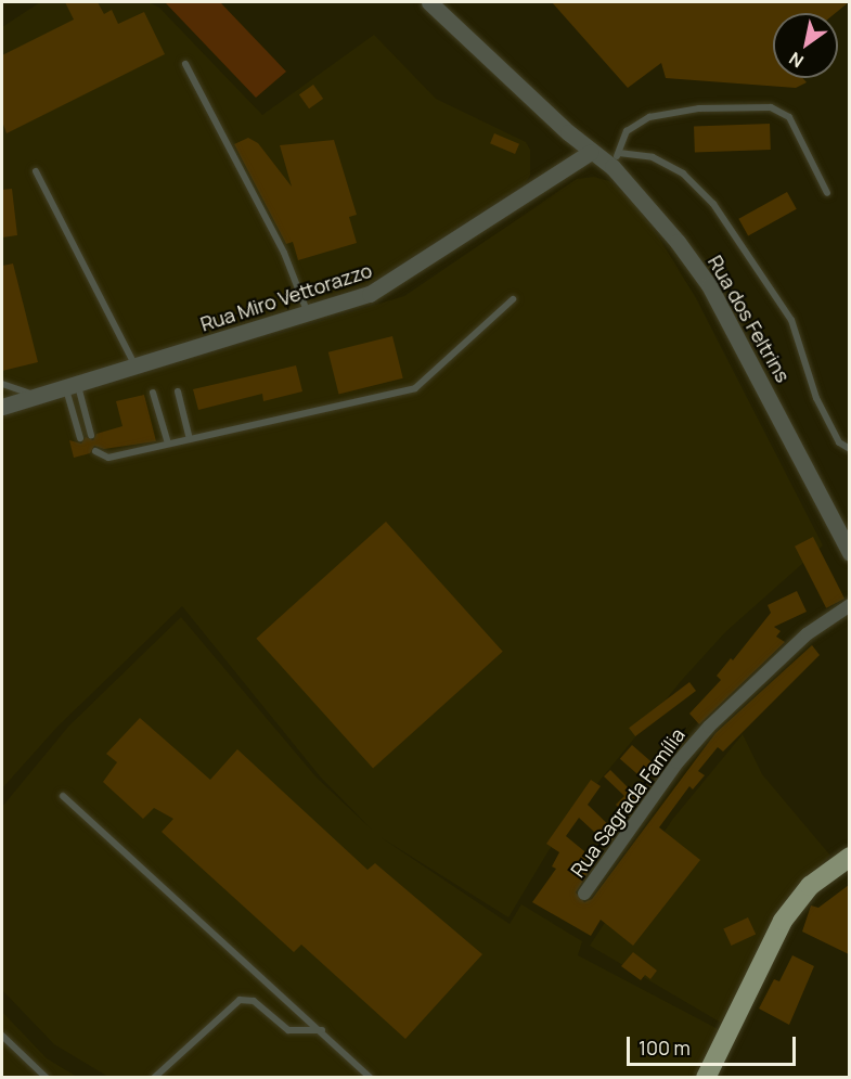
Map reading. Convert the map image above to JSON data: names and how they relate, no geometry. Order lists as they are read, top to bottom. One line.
{"streets":{"street":["Rua Miro Vettorazzo","Rua dos Feltrins","Rua Sagrada Família"]},"crossings":[["Rua Miro Vettorazzo","Rua dos Feltrins"]],"scale_bar":"100 m","north":"bottom left"}
